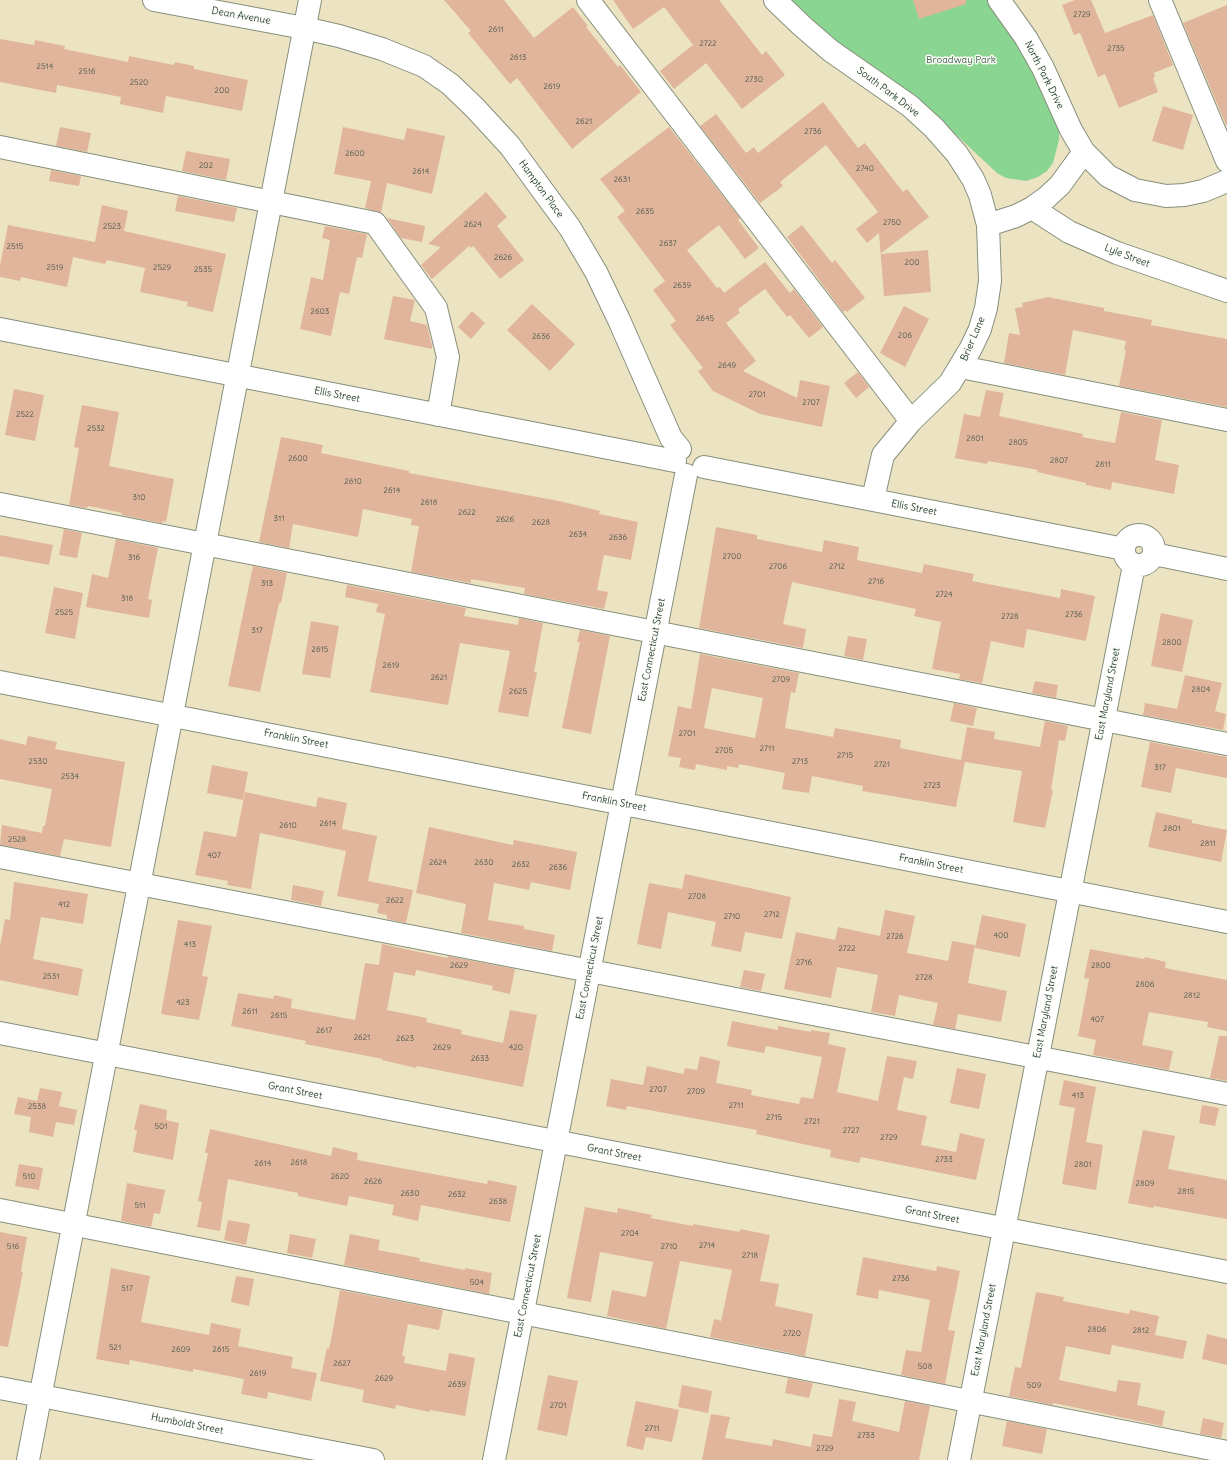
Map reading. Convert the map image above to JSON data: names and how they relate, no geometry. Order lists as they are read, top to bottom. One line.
{"streets":{"street":["Dean Avenue","North Park Drive","South Park Drive","Hampton Place","Lyle Street","Brier Lane","Ellis Street","East Connecticut Street","East Maryland Street","Franklin Street","Grant Street","Humboldt Street"]},"crossings":[["Dean Avenue","Hampton Place"],["South Park Drive","Brier Lane"],["Hampton Place","Ellis Street"],["Hampton Place","East Connecticut Street"],["Brier Lane","Ellis Street"],["Ellis Street","East Connecticut Street"],["Ellis Street","East Maryland Street"],["East Connecticut Street","Franklin Street"],["East Connecticut Street","Grant Street"],["East Maryland Street","Franklin Street"],["East Maryland Street","Grant Street"]],"parks":["Broadway Park"],"house_numbers":["2729","2611","2722","2735","2613","2514","2516","2730","2520","2619","200","2621","2736","2600","202","2740","2614","2631","2635","2750","2624","2523","2637","2515","2626","200","2519","2529","2535","2639","2603","2645","206","2636","2649","2701","2707","2522","2532","2801","2805","2600","2807","2811","2610","2614","310","2618","2622","311","2626","2628","2634","2636","2700","316","2706","2712","2716","313","2724","318","2525","2736","2728","317","2800","2615","2619","2621","2709","2804","2625","2701","2711","2705","2715","2530","2713","2721","317","2534","2723","2614","2610","2801","2528","2811","407","2624","2630","2632","2636","2708","2622","412","2712","2710","400","2726","413","2722","2716","2629","2800","2531","2728","2806","2812","423","2611","2615","407","2617","2621","2623","2629","420","2633","2707","2709","413","2711","2538","2715","2721","501","2727","2729","2733","2618","2614","2801","510","2620","2626","2809","2815","2630","2632","2638","511","2704","2714","516","2710","2718","2736","504","517","2806","2812","2720","521","2609","2615","2627","508","2619","2629","2639","509","2701","2711","2733","2729"]}
